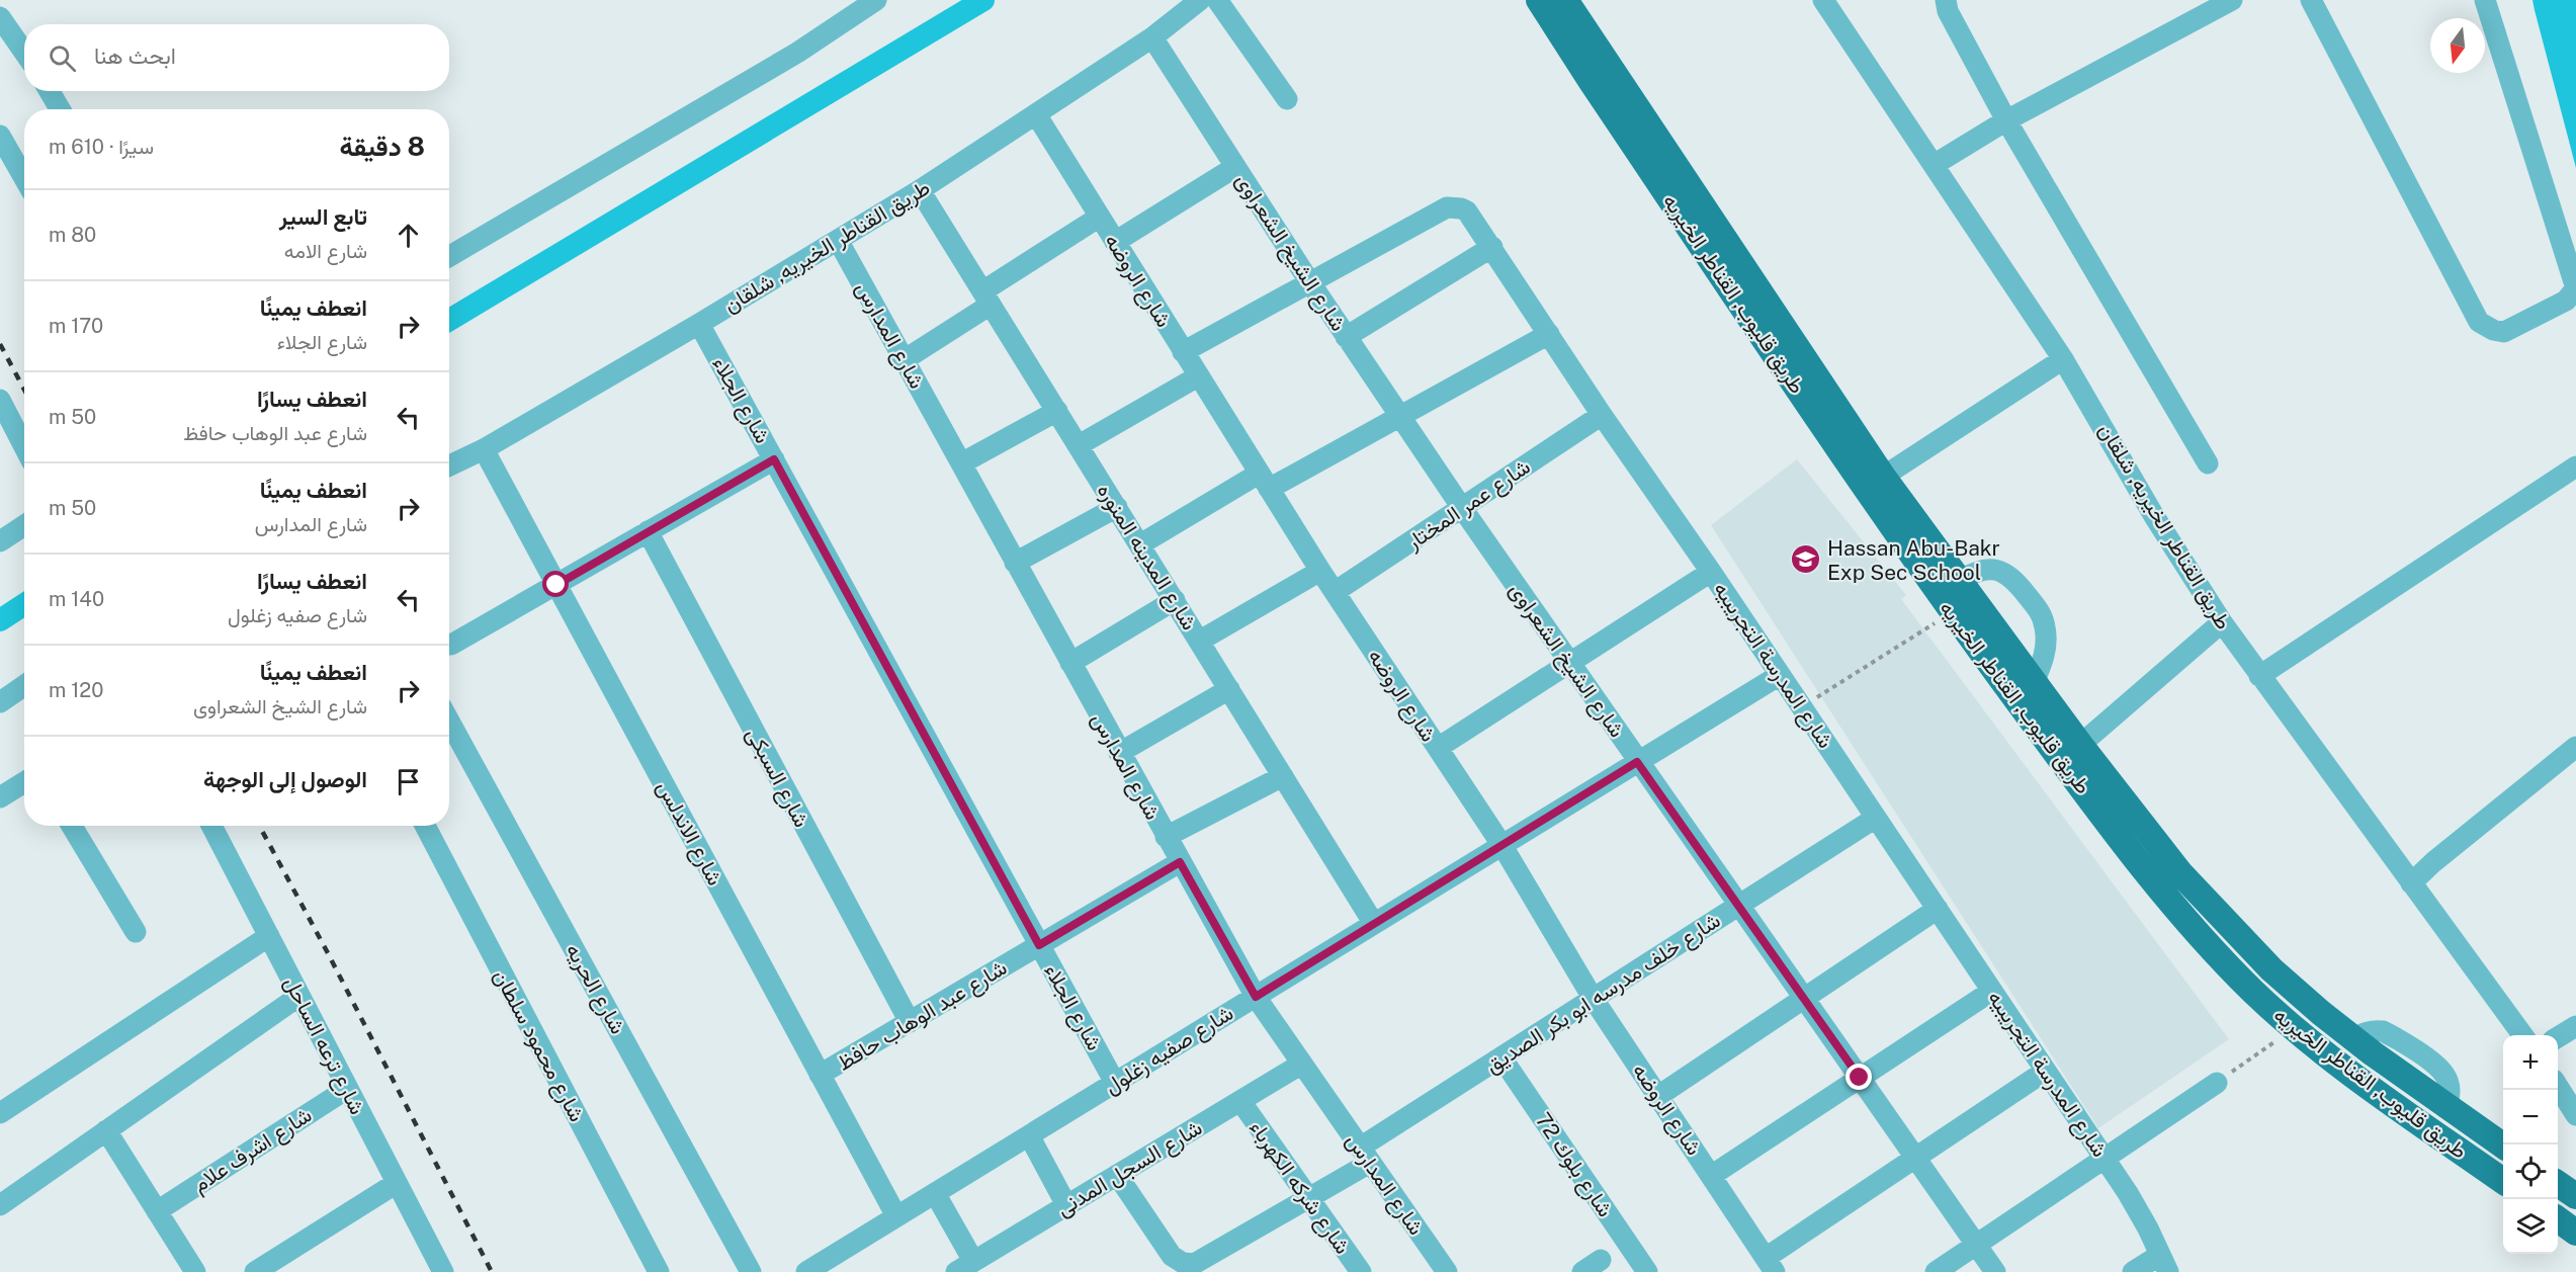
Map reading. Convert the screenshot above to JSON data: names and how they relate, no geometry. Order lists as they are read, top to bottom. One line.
{"streets":{"main road":["طريق قليوب, القناطر الخيريه"],"street":["طريق القناطر الخيريه, شلقان","شارع الشيخ الشعراوى","شارع الروضه","شارع المدارس","شارع الجلاء","شارع عمر المختار","شارع المدينه المنوره","شارع المدرسة التجريبيه","شارع السبكى","شارع الاندلس","شارع الحريه","شارع خلف مدرسه ابو بكر الصديق","شارع عبد الوهاب حافظ","شارع ترعه الساحل","شارع محمود سلطان","شارع صفيه زغلول","شارع اشرف علام","شارع بلوك 72","شارع السجل المدنى","شارع شركه الكهرباء"]},"crossings":[["طريق القناطر الخيريه, شلقان","شارع الشيخ الشعراوى"],["طريق القناطر الخيريه, شلقان","شارع الروضه"],["طريق القناطر الخيريه, شلقان","شارع المدارس"],["طريق القناطر الخيريه, شلقان","شارع الجلاء"],["طريق القناطر الخيريه, شلقان","شارع المدينه المنوره"],["طريق القناطر الخيريه, شلقان","شارع الاندلس"],["شارع الشيخ الشعراوى","شارع عمر المختار"],["شارع الشيخ الشعراوى","شارع المدرسة التجريبيه"],["شارع الشيخ الشعراوى","شارع خلف مدرسه ابو بكر الصديق"],["شارع الشيخ الشعراوى","شارع صفيه زغلول"],["شارع الروضه","شارع عمر المختار"],["شارع الروضه","شارع المدرسة التجريبيه"],["شارع الروضه","شارع خلف مدرسه ابو بكر الصديق"],["شارع الروضه","شارع صفيه زغلول"],["شارع المدارس","شارع خلف مدرسه ابو بكر الصديق"],["شارع المدارس","شارع عبد الوهاب حافظ"],["شارع المدارس","شارع صفيه زغلول"],["شارع المدارس","شارع السجل المدنى"],["شارع الجلاء","شارع عبد الوهاب حافظ"],["شارع الجلاء","شارع صفيه زغلول"],["شارع عمر المختار","شارع المدرسة التجريبيه"],["شارع المدينه المنوره","شارع صفيه زغلول"],["شارع المدرسة التجريبيه","شارع خلف مدرسه ابو بكر الصديق"],["شارع المدرسة التجريبيه","شارع صفيه زغلول"],["شارع السبكى","شارع عبد الوهاب حافظ"],["شارع الاندلس","شارع عبد الوهاب حافظ"],["شارع الاندلس","شارع صفيه زغلول"],["شارع خلف مدرسه ابو بكر الصديق","شارع بلوك 72"],["شارع خلف مدرسه ابو بكر الصديق","شارع السجل المدنى"],["شارع خلف مدرسه ابو بكر الصديق","شارع شركه الكهرباء"],["شارع ترعه الساحل","شارع اشرف علام"],["شارع السجل المدنى","شارع شركه الكهرباء"]],"places":{"school or university":["Hassan Abu-Bakr Exp Sec School"]},"north":"bottom","page":{"search":"ابحث هنا","heading":["8 دقيقة","سيرًا · 610 m"],"list":[["تابع السير","شارع الامه","80 m"],["انعطف يمينًا","شارع الجلاء","170 m"],["انعطف يسارًا","شارع عبد الوهاب حافظ","50 m"],["انعطف يمينًا","شارع المدارس","50 m"],["انعطف يسارًا","شارع صفيه زغلول","140 m"],["انعطف يمينًا","شارع الشيخ الشعراوى","120 m"],"الوصول إلى الوجهة"],"map_buttons":["+","−"]}}
